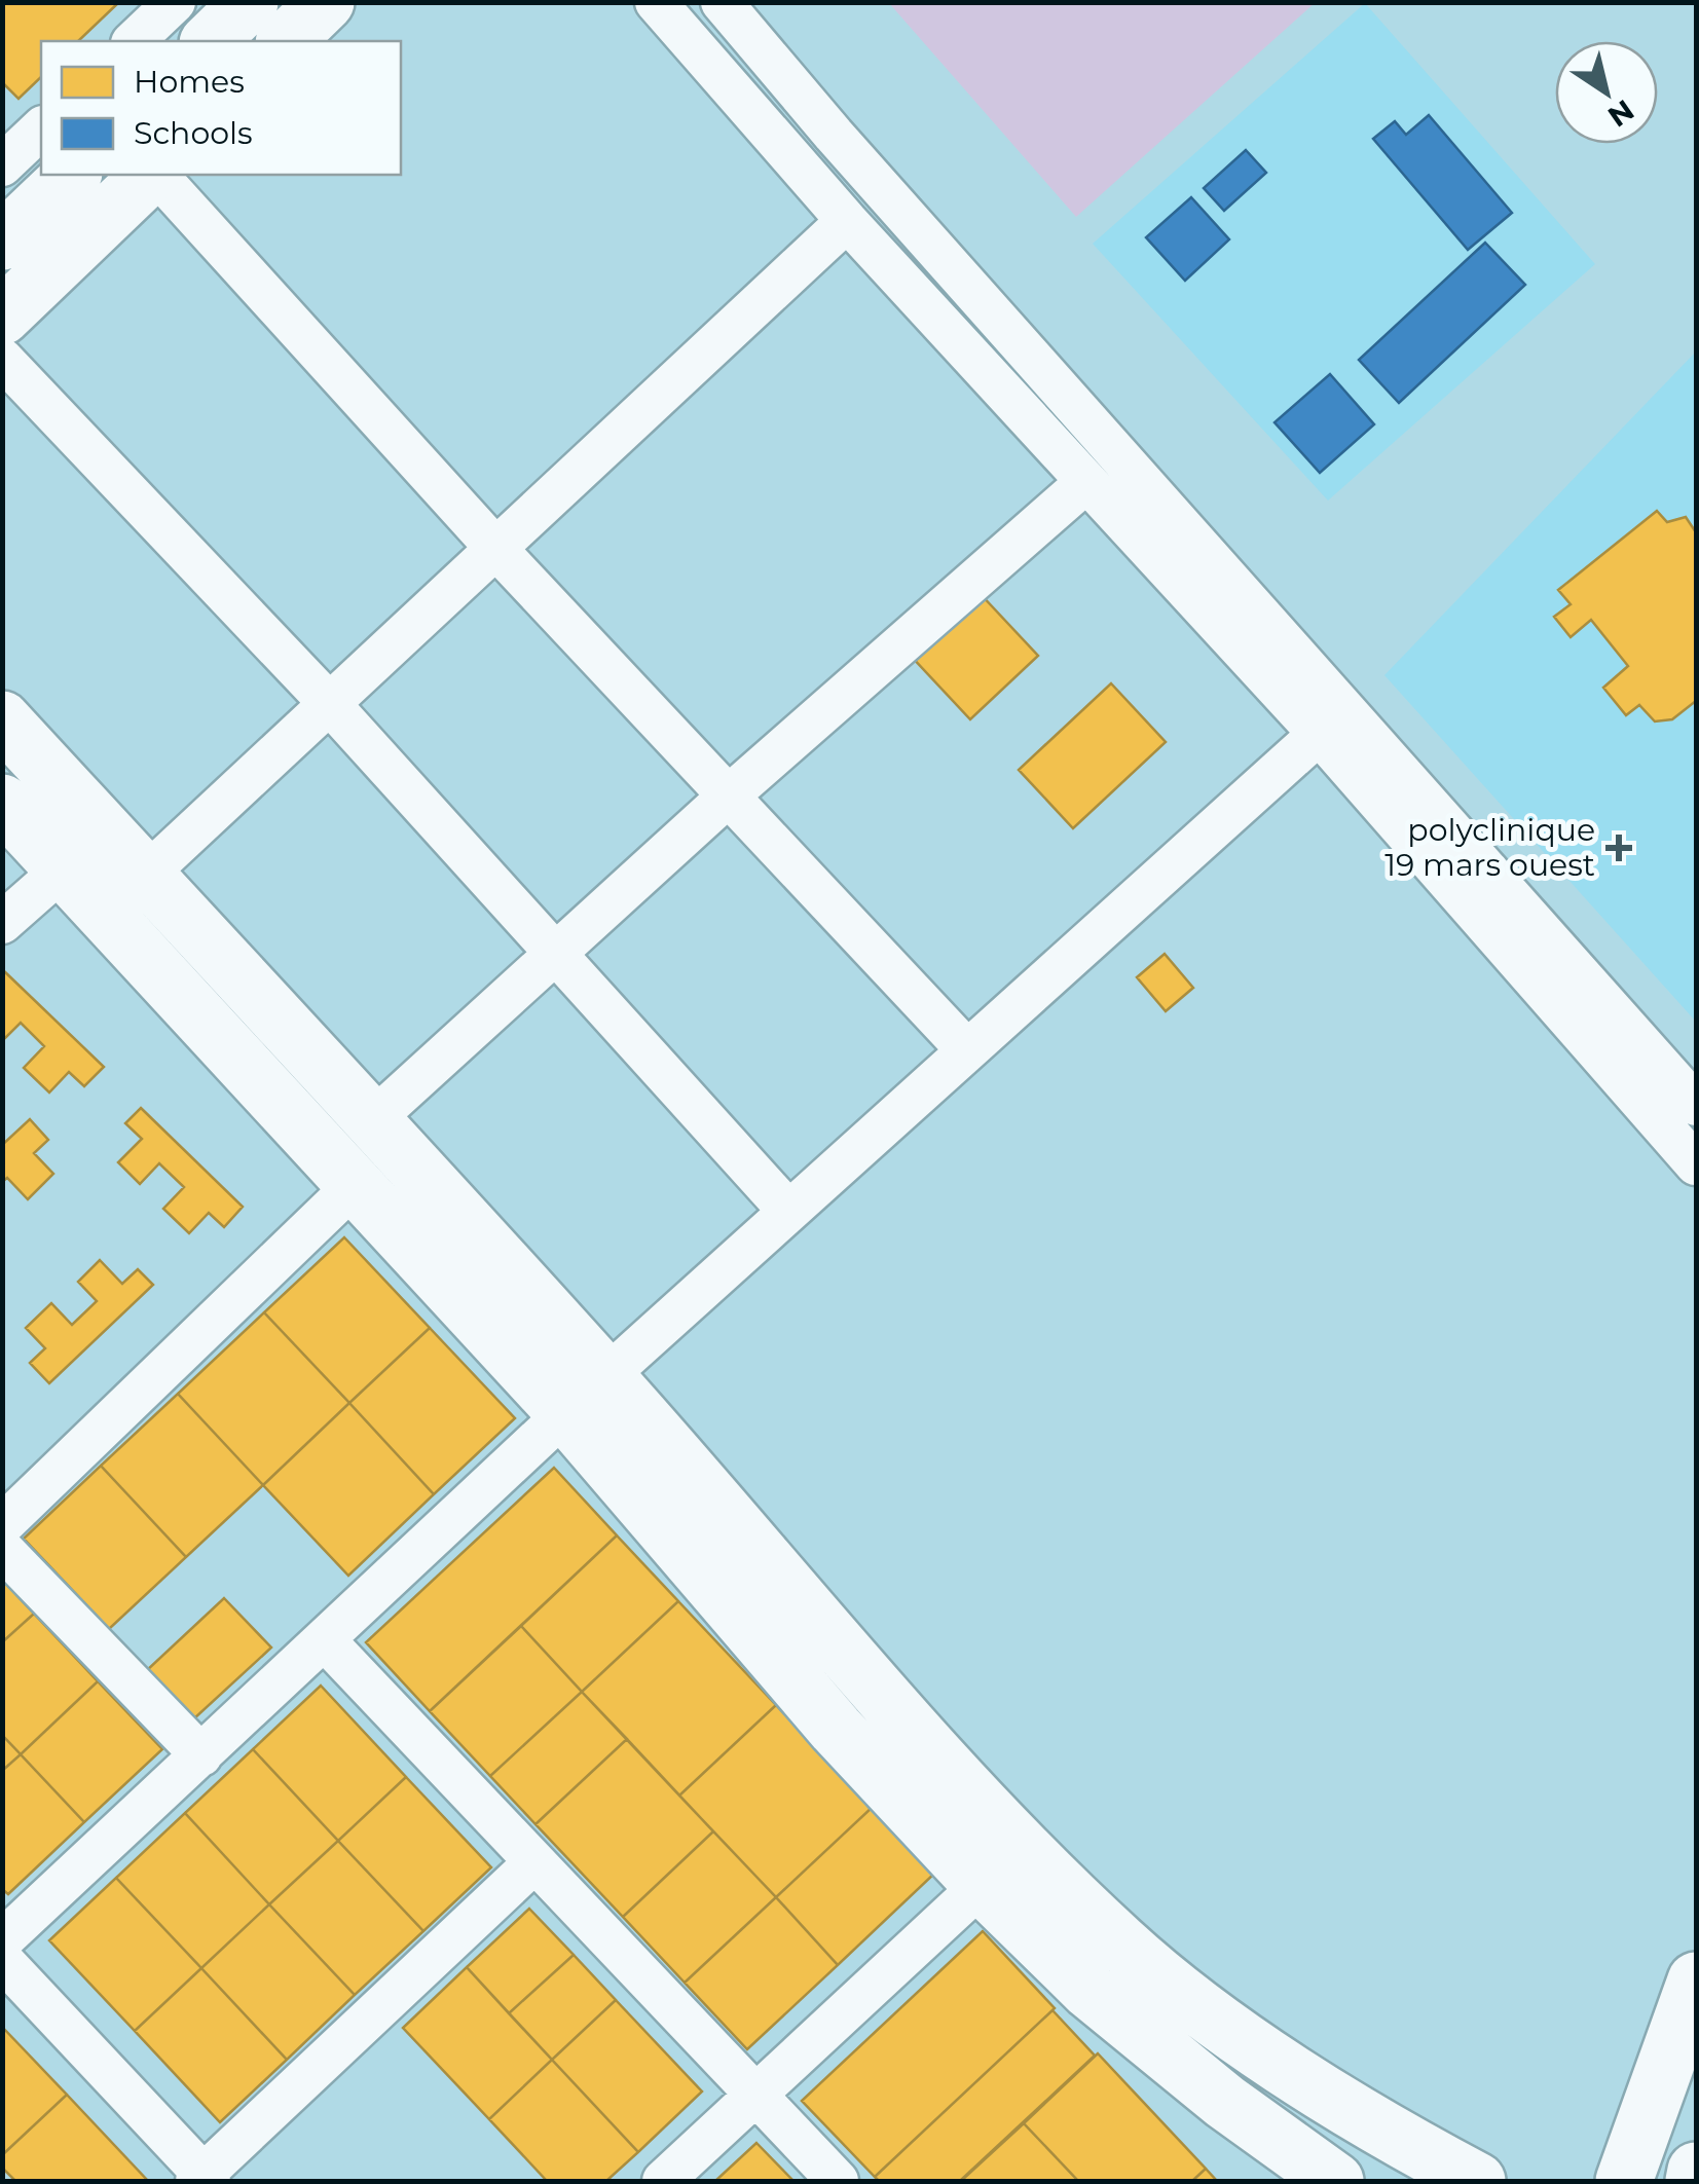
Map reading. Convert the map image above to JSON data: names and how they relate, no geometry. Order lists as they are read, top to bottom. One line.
{"places":{"health":["polyclinique 19 mars ouest"]},"legend":["Homes","Schools"],"north":"bottom right"}
